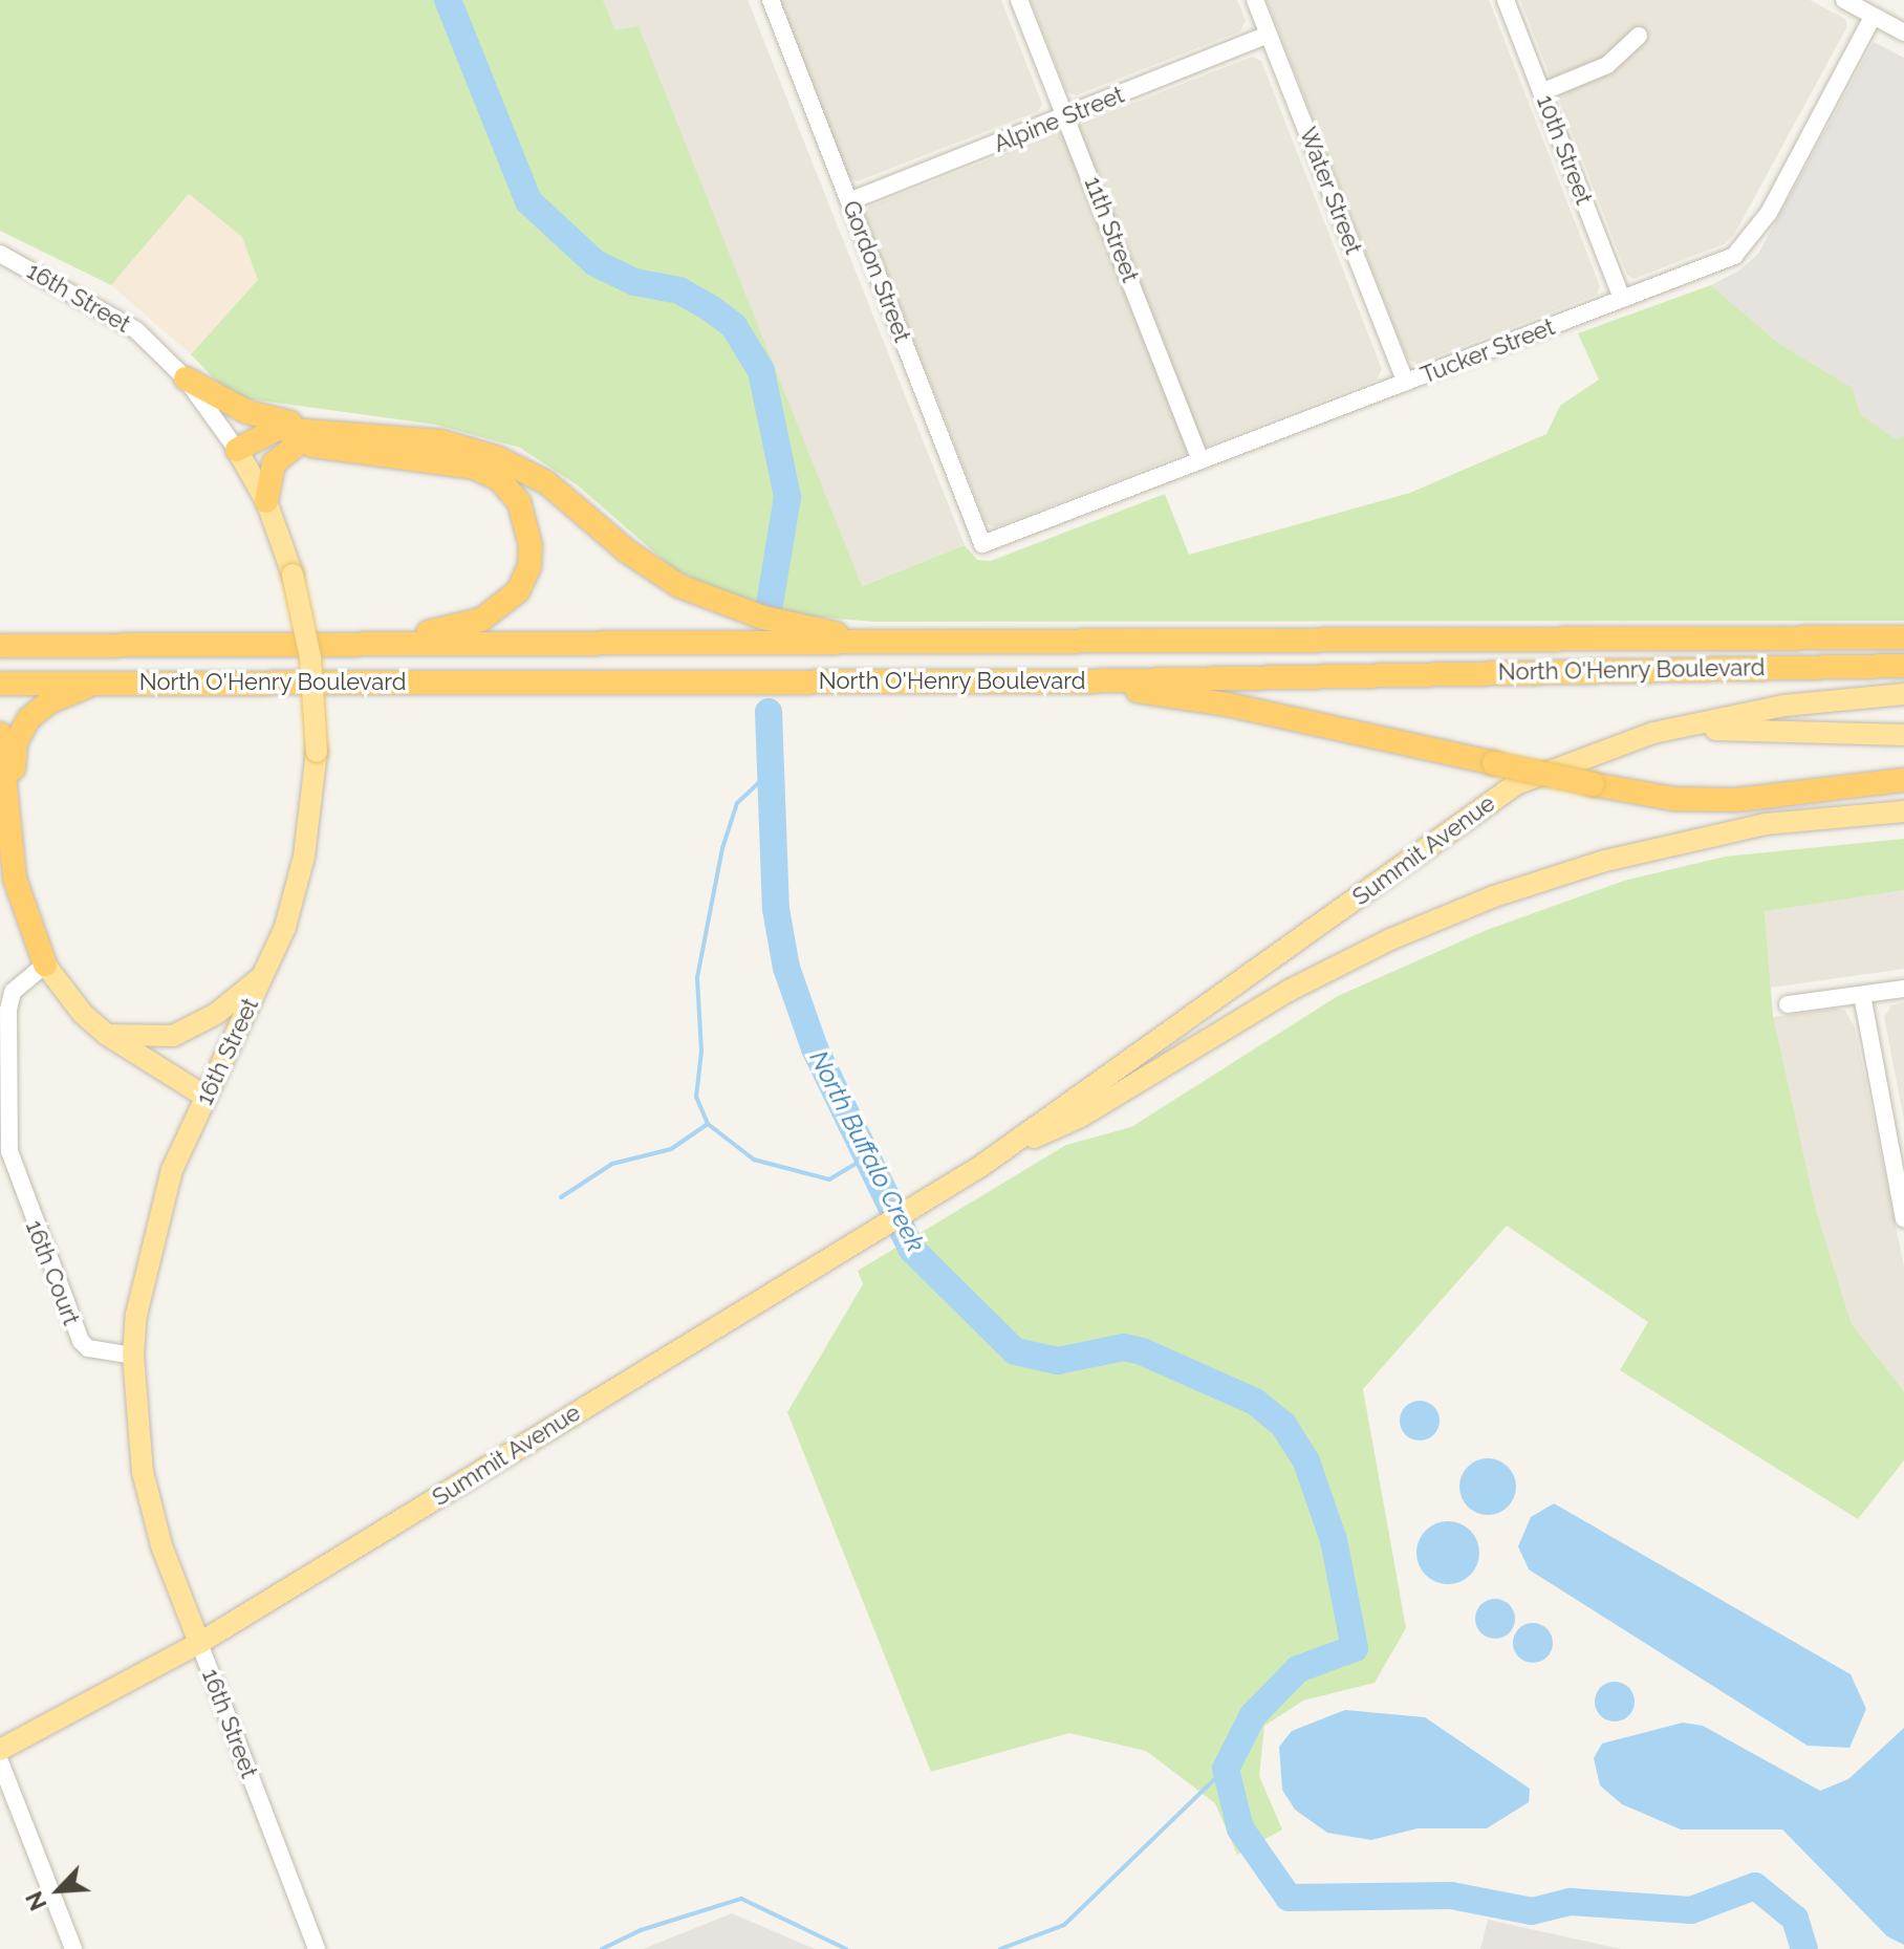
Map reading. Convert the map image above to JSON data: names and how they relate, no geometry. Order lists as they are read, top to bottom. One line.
{"streets":{"highway":["North O'Henry Boulevard"],"main road":["16th Street","Summit Avenue"],"street":["Alpine Street","10th Street","Water Street","11th Street","Gordon Street","Tucker Street","16th Court"]},"crossings":[["Alpine Street","Water Street"],["Alpine Street","11th Street"],["Alpine Street","Gordon Street"],["10th Street","Tucker Street"],["Water Street","Tucker Street"],["11th Street","Tucker Street"],["Gordon Street","Tucker Street"],["16th Street","Summit Avenue"],["16th Street","16th Court"]],"water":["North Buffalo Creek"],"north":"bottom left"}
